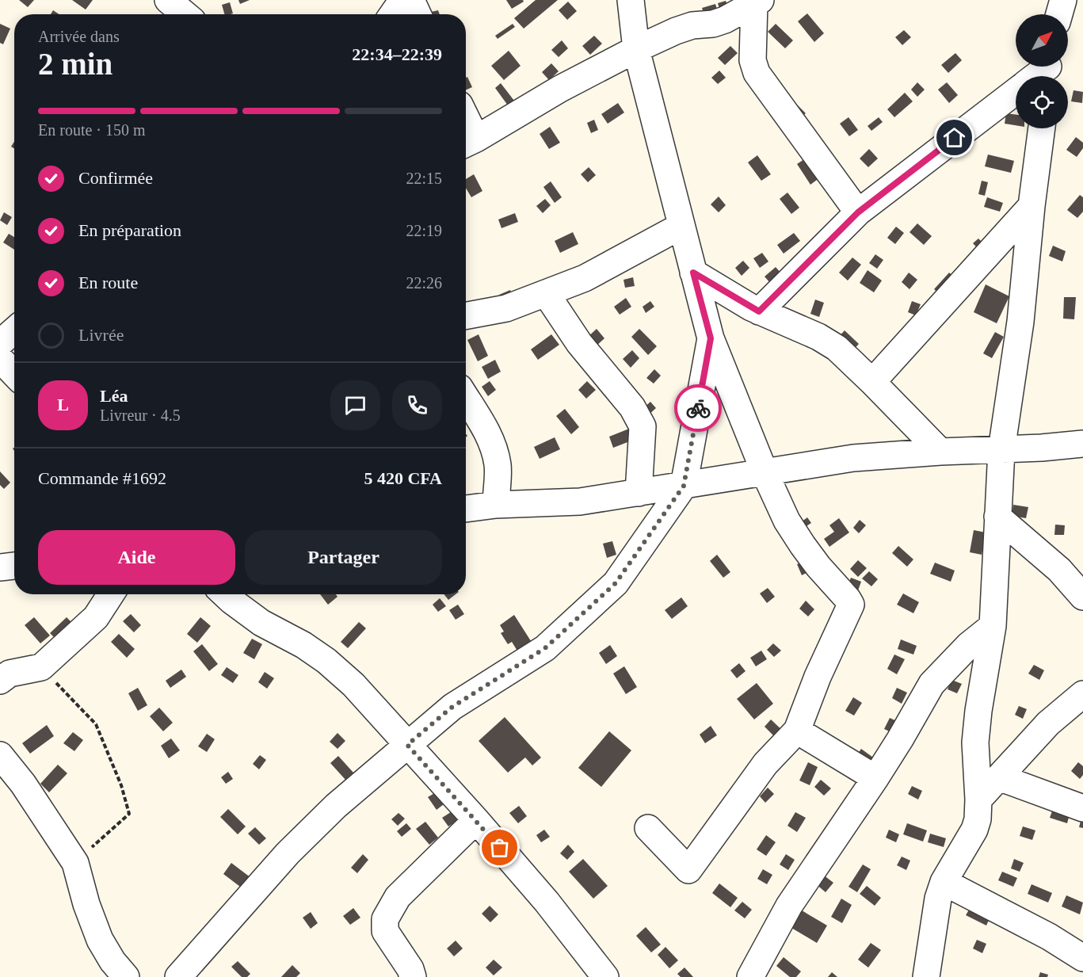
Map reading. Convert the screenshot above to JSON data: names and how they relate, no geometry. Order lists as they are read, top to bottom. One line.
{"north":"top right","page":{"heading":["2 min","Arrivée dans","22:34–22:39"],"panel":["Léa","Livreur · 4.5","Commande #1692","5 420 CFA"],"bar":"En route · 150 m","list":[["Confirmée","22:15"],["En préparation","22:19"],["En route","22:26"],"Livrée"],"round":"L","buttons":["Aide","Partager"]}}
